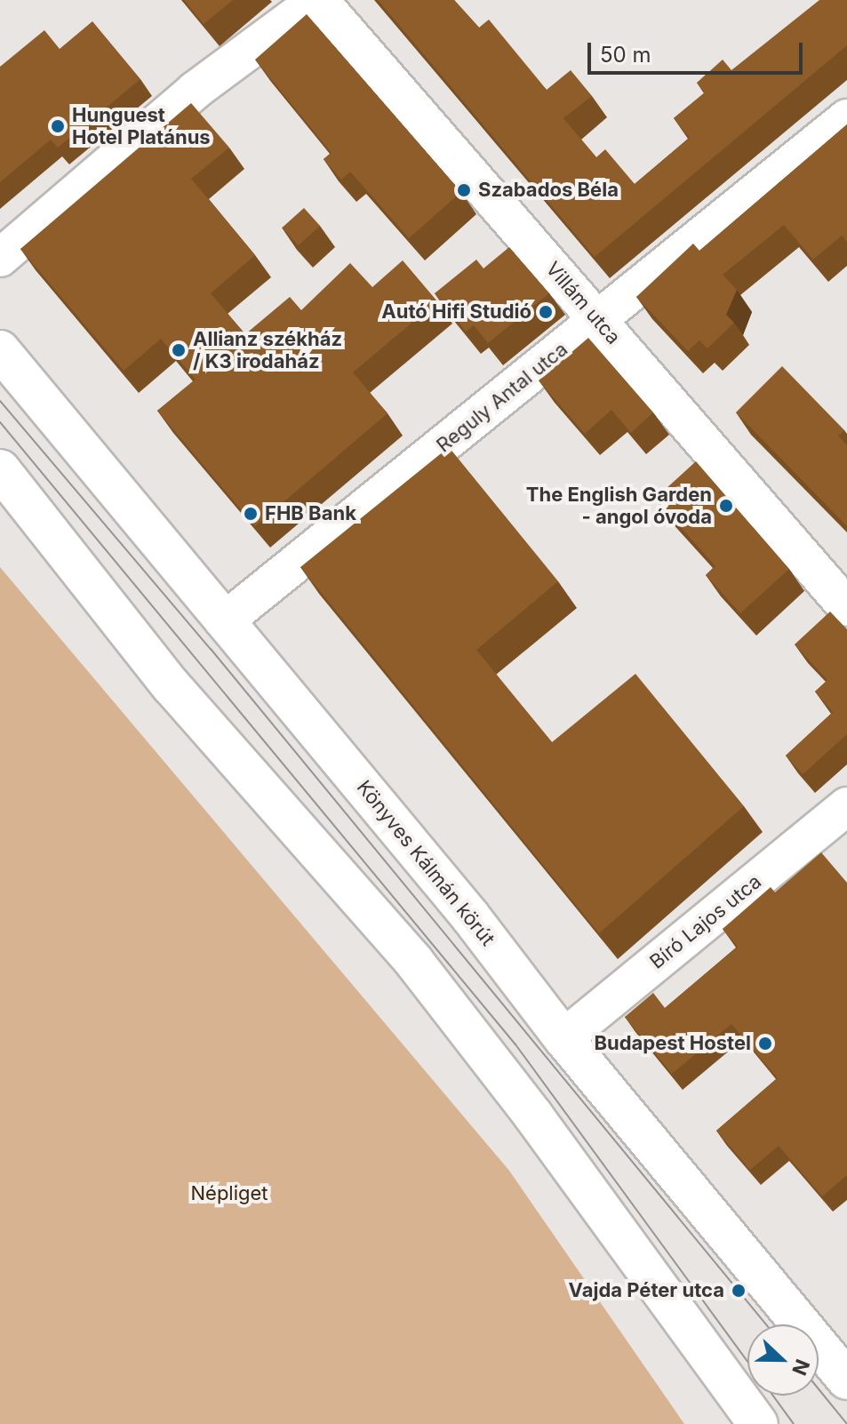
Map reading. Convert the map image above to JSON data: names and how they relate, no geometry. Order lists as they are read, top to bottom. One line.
{"streets":{"main road":["Könyves Kálmán körút"],"street":["Villám utca","Reguly Antal utca","Bíró Lajos utca"]},"crossings":[["Villám utca","Reguly Antal utca"],["Reguly Antal utca","Könyves Kálmán körút"],["Könyves Kálmán körút","Bíró Lajos utca"]],"parks":["Népliget"],"places":["Hunguest Hotel Platánus","Szabados Béla","Autó Hifi Studió","Allianz székház / K3 irodaház","The English Garden - angol óvoda","FHB Bank","Budapest Hostel","Vajda Péter utca"],"scale_bar":"50 m","north":"right"}
